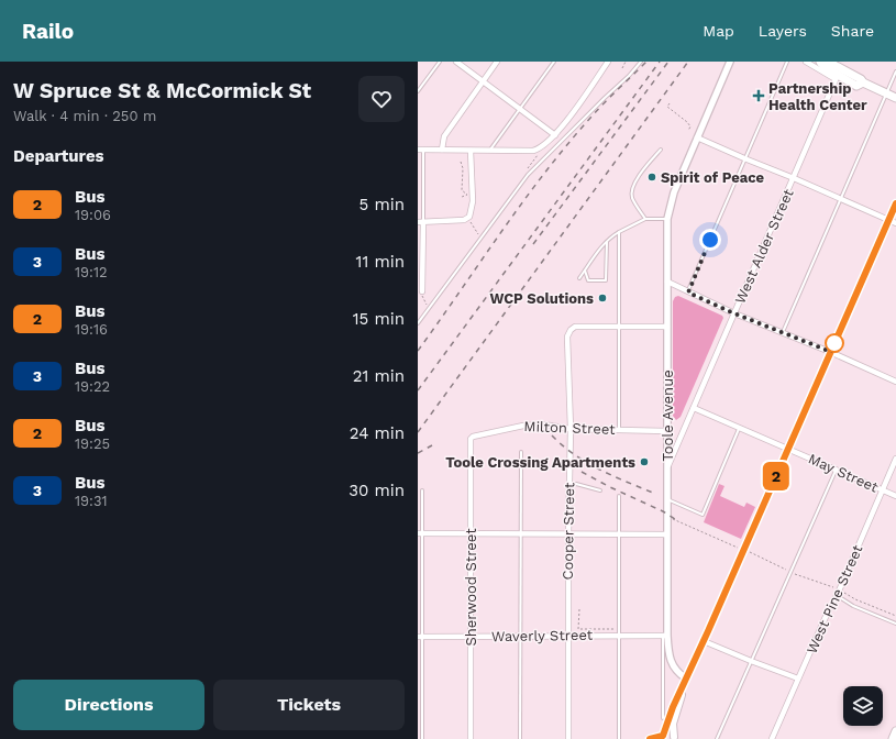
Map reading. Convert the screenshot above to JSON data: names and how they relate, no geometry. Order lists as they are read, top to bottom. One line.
{"streets":{"street":["West Alder Street","Toole Avenue","Milton Street","May Street","Cooper Street","Sherwood Street","West Pine Street","Waverly Street"]},"crossings":[["West Alder Street","Toole Avenue"],["West Alder Street","May Street"],["Toole Avenue","Milton Street"],["Toole Avenue","Waverly Street"],["Milton Street","Cooper Street"],["Milton Street","Sherwood Street"],["May Street","West Pine Street"],["Cooper Street","Waverly Street"],["Sherwood Street","Waverly Street"]],"places":{"health":["Partnership Health Center"],"other":["Spirit of Peace","WCP Solutions","Toole Crossing Apartments"]},"lines":["bus line 2"],"page":{"header":"Railo","nav":["Map","Layers","Share"],"heading":[["W Spruce St & McCormick St","Walk · 4 min · 250 m"],"Departures"],"on_map":"2","list":[{"mark":"2","name":"Bus","note":"19:06","value":"5 min"},{"mark":"3","name":"Bus","note":"19:12","value":"11 min"},{"mark":"2","name":"Bus","note":"19:16","value":"15 min"},{"mark":"3","name":"Bus","note":"19:22","value":"21 min"},{"mark":"2","name":"Bus","note":"19:25","value":"24 min"},{"mark":"3","name":"Bus","note":"19:31","value":"30 min"}],"buttons":["Directions","Tickets"]}}
